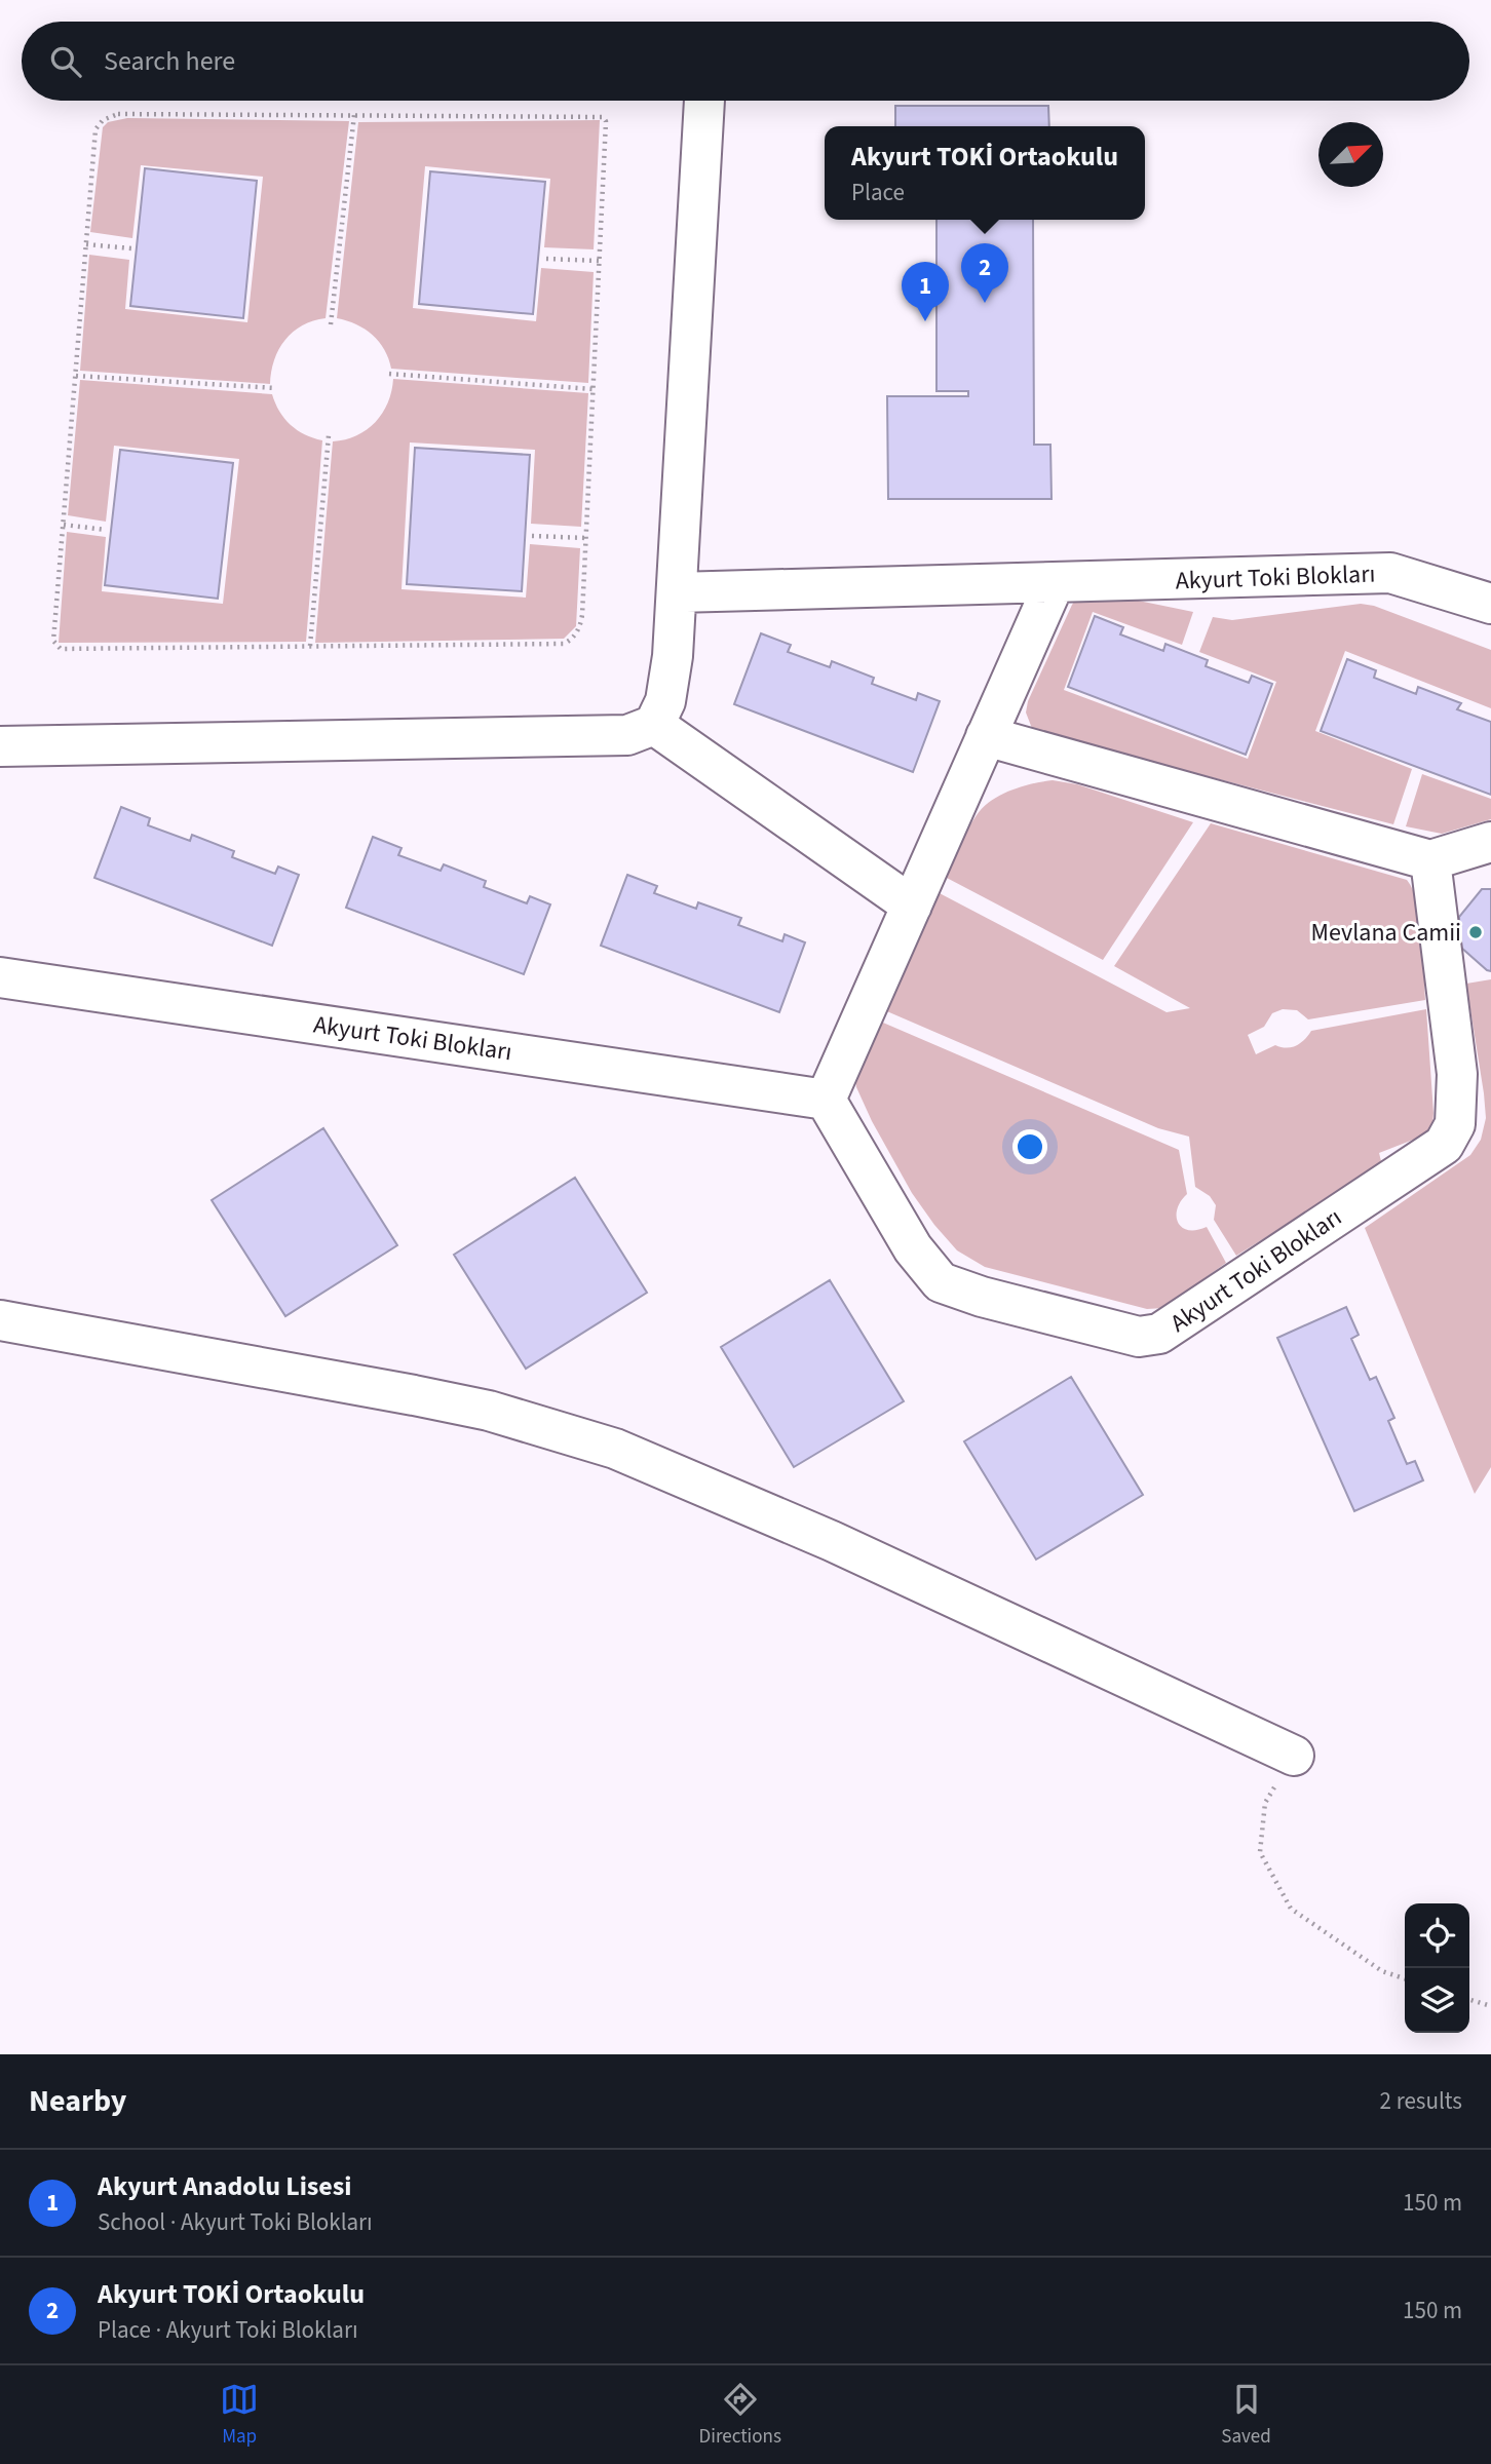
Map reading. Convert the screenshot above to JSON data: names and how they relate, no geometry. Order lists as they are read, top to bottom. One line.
{"streets":{"street":["Akyurt Toki Blokları"]},"places":["Mevlana Camii"],"north":"top right","page":{"search":"Search here","popup":["Akyurt TOKİ Ortaokulu","Place"],"pins":["2","1"],"heading":["Nearby","2 results"],"list":[{"mark":"1","name":"Akyurt Anadolu Lisesi","note":"School · Akyurt Toki Blokları","value":"150 m"},{"mark":"2","name":"Akyurt TOKİ Ortaokulu","note":"Place · Akyurt Toki Blokları","value":"150 m"}],"nav":["Map","Directions","Saved"]}}
